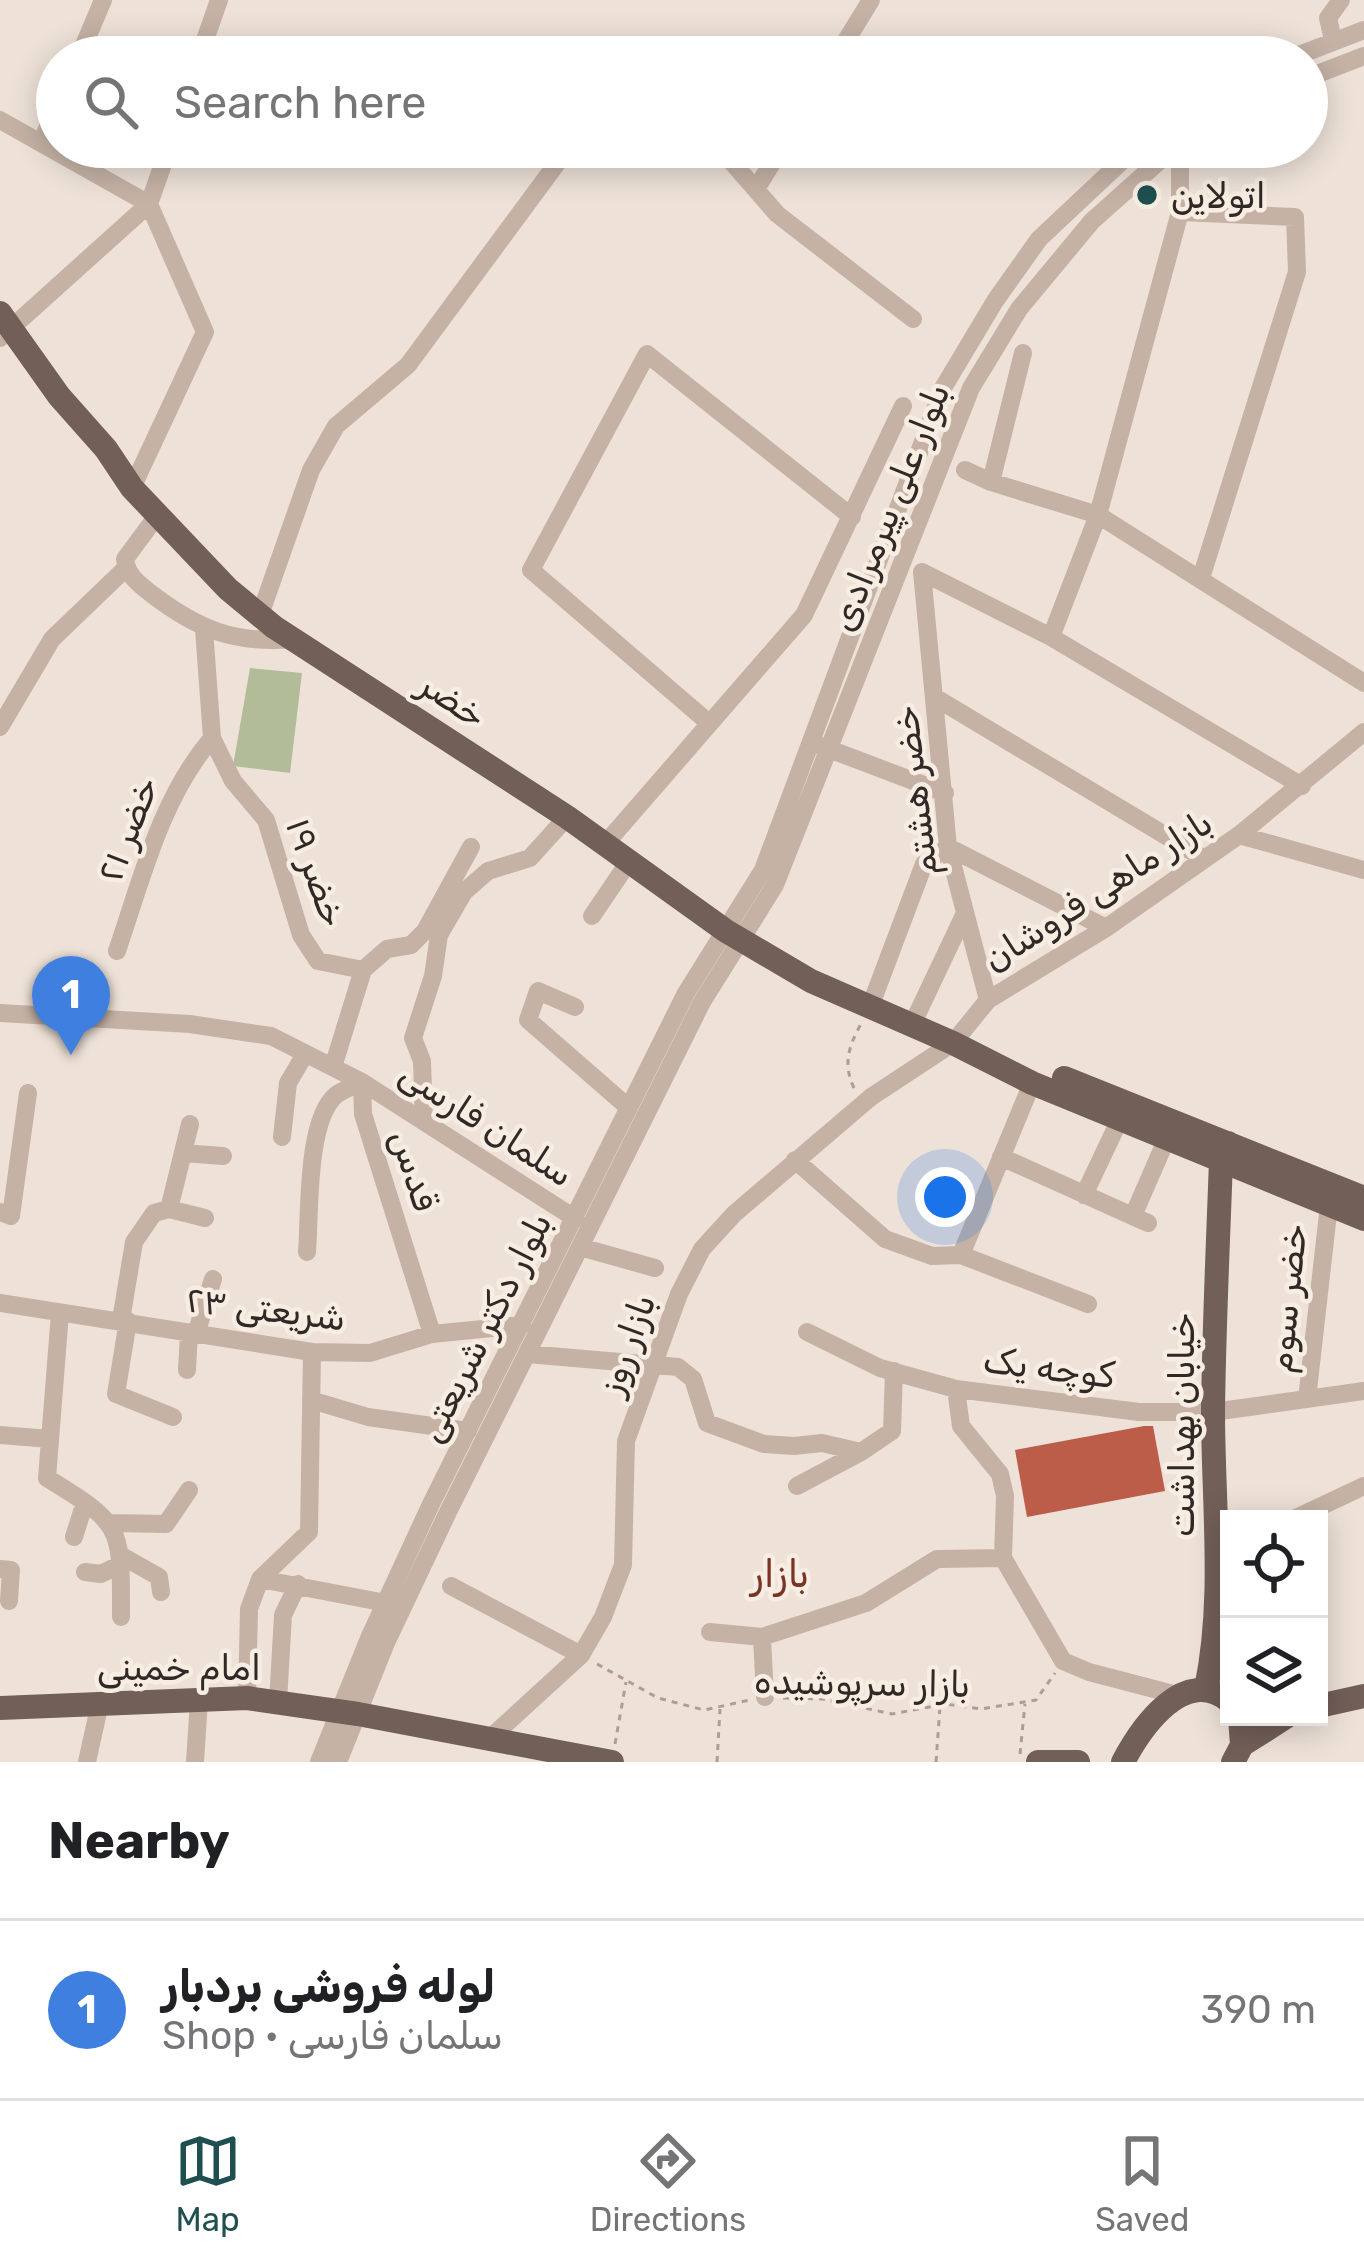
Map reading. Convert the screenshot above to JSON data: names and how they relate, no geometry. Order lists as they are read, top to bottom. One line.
{"streets":{"main road":["خضر","خیابان بهداشت","امام خمینی"],"street":["بلوار علی پیرمرادی","خضر هشتم","خضر ۲۱","خضر ۱۹","بازار ماهی فروشان","سلمان فارسی","قدس","خضر سوم","شریعتی ۲۳","بلوار دکتر شریعتی","بازار روز","کوچه یک"],"path":["بازار سرپوشیده"]},"crossings":[["بلوار علی پیرمرادی","خضر"],["بلوار علی پیرمرادی","بلوار دکتر شریعتی"],["خضر","بازار ماهی فروشان"],["خضر","خضر سوم"],["خضر","بلوار دکتر شریعتی"],["خضر","بازار روز"],["خضر","خیابان بهداشت"],["خضر هشتم","بازار ماهی فروشان"],["خضر ۲۱","خضر ۱۹"],["بازار ماهی فروشان","بازار روز"],["سلمان فارسی","قدس"],["سلمان فارسی","بلوار دکتر شریعتی"],["قدس","شریعتی ۲۳"],["خضر سوم","کوچه یک"],["شریعتی ۲۳","بلوار دکتر شریعتی"],["بلوار دکتر شریعتی","امام خمینی"],["بازار روز","امام خمینی"],["بازار روز","بازار سرپوشیده"],["کوچه یک","خیابان بهداشت"]],"districts":["بازار"],"places":["اتولاین"],"page":{"search":"Search here","pins":"1","heading":"Nearby","list":[{"mark":"1","name":"لوله فروشی بردبار","note":"Shop · سلمان فارسی","value":"390 m"}],"nav":["Map","Directions","Saved"]}}
